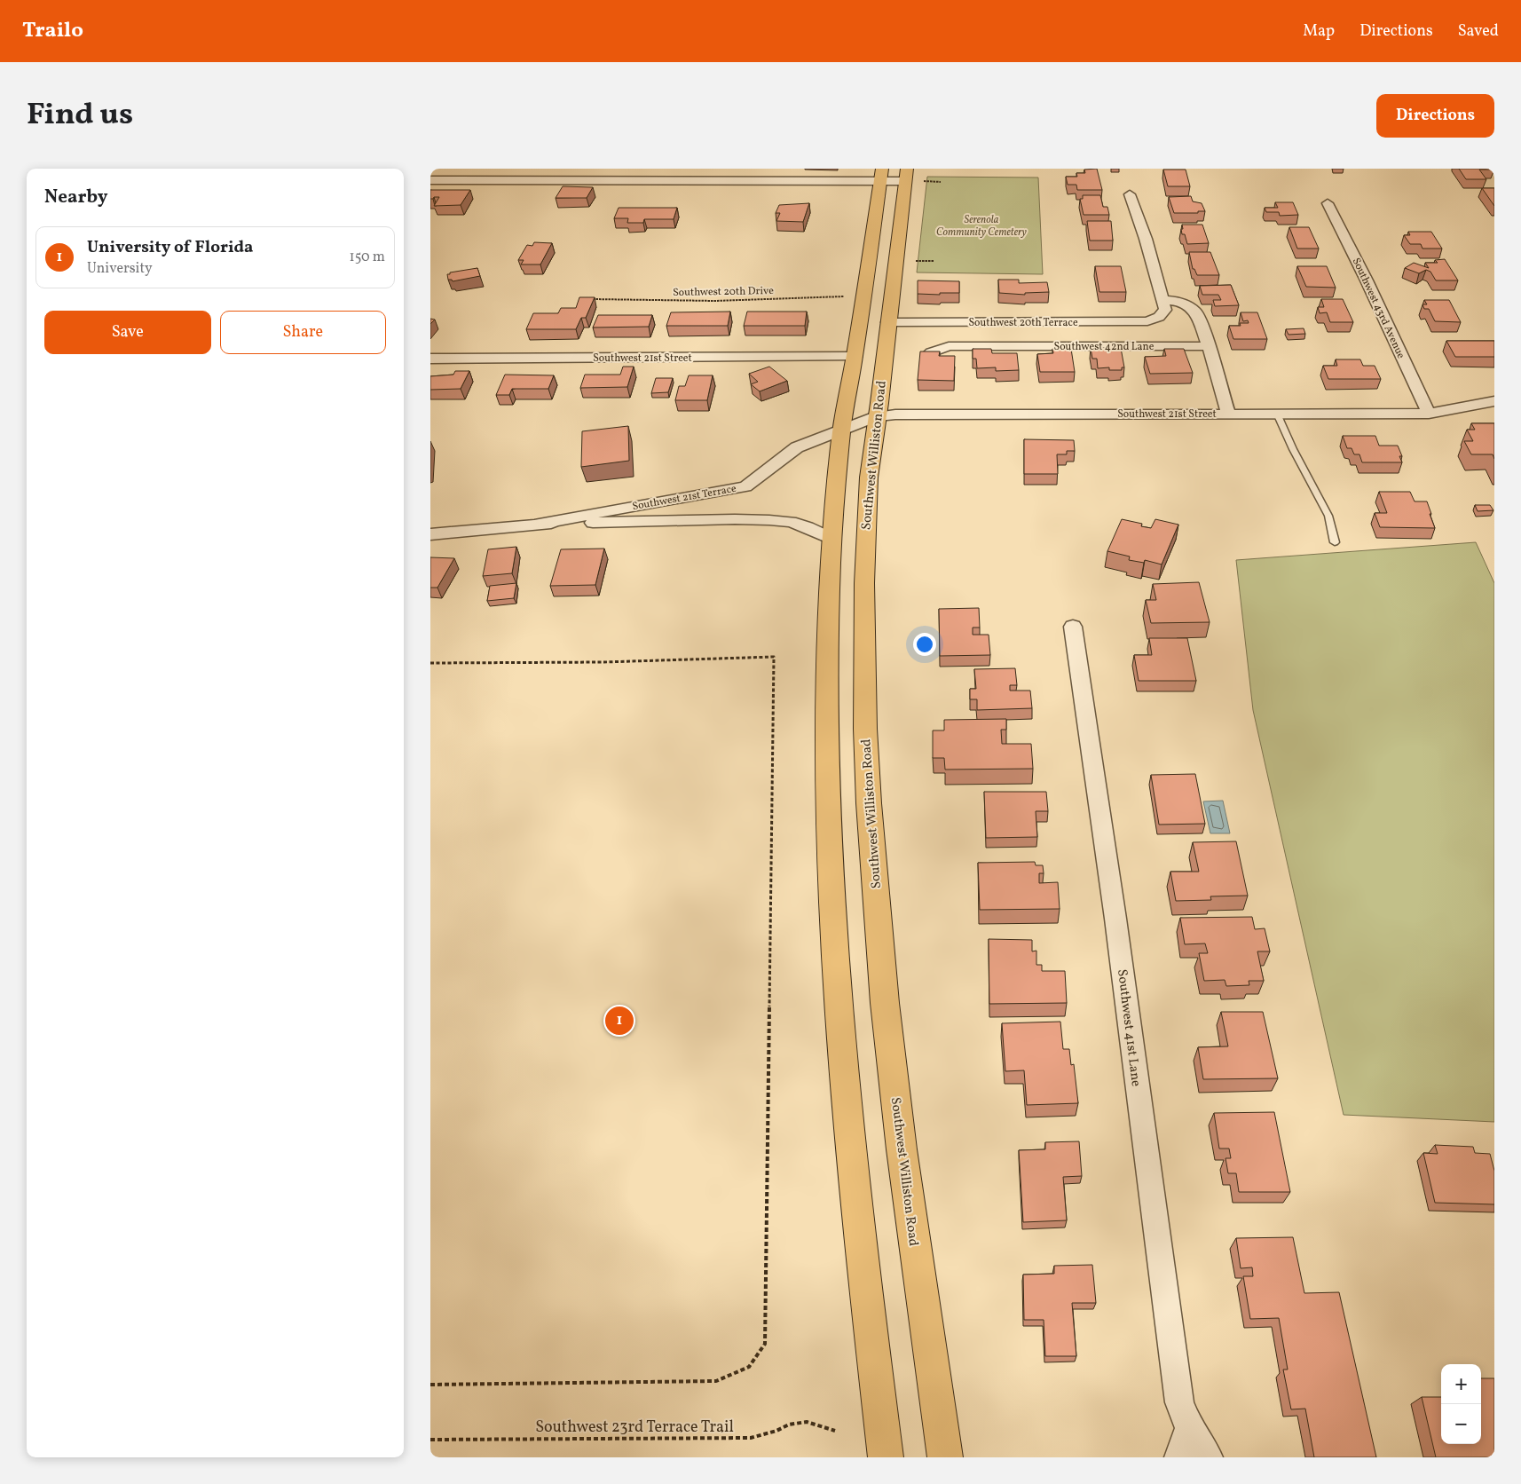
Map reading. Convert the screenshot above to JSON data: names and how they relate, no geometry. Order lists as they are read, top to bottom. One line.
{"streets":{"highway":["Southwest Williston Road"],"street":["Southwest 43rd Avenue","Southwest 20th Terrace","Southwest 42nd Lane","Southwest 21st Street","Southwest 21st Terrace","Southwest 41st Lane"],"path":["Southwest 20th Drive","Southwest 23rd Terrace Trail"]},"crossings":[["Southwest 43rd Avenue","Southwest 21st Street"],["Southwest 20th Terrace","Southwest Williston Road"],["Southwest 21st Street","Southwest Williston Road"],["Southwest 21st Street","Southwest 21st Terrace"]],"parks":["Serenola Community Cemetery"],"page":{"header":"Trailo","nav":["Map","Directions","Saved"],"title":"Find us","buttons":["Directions",["Save","Share"]],"heading":"Nearby","list":[{"mark":"1","name":"University of Florida","note":"University","value":"150 m"}],"pins":"1","map_buttons":["+","−"]}}
